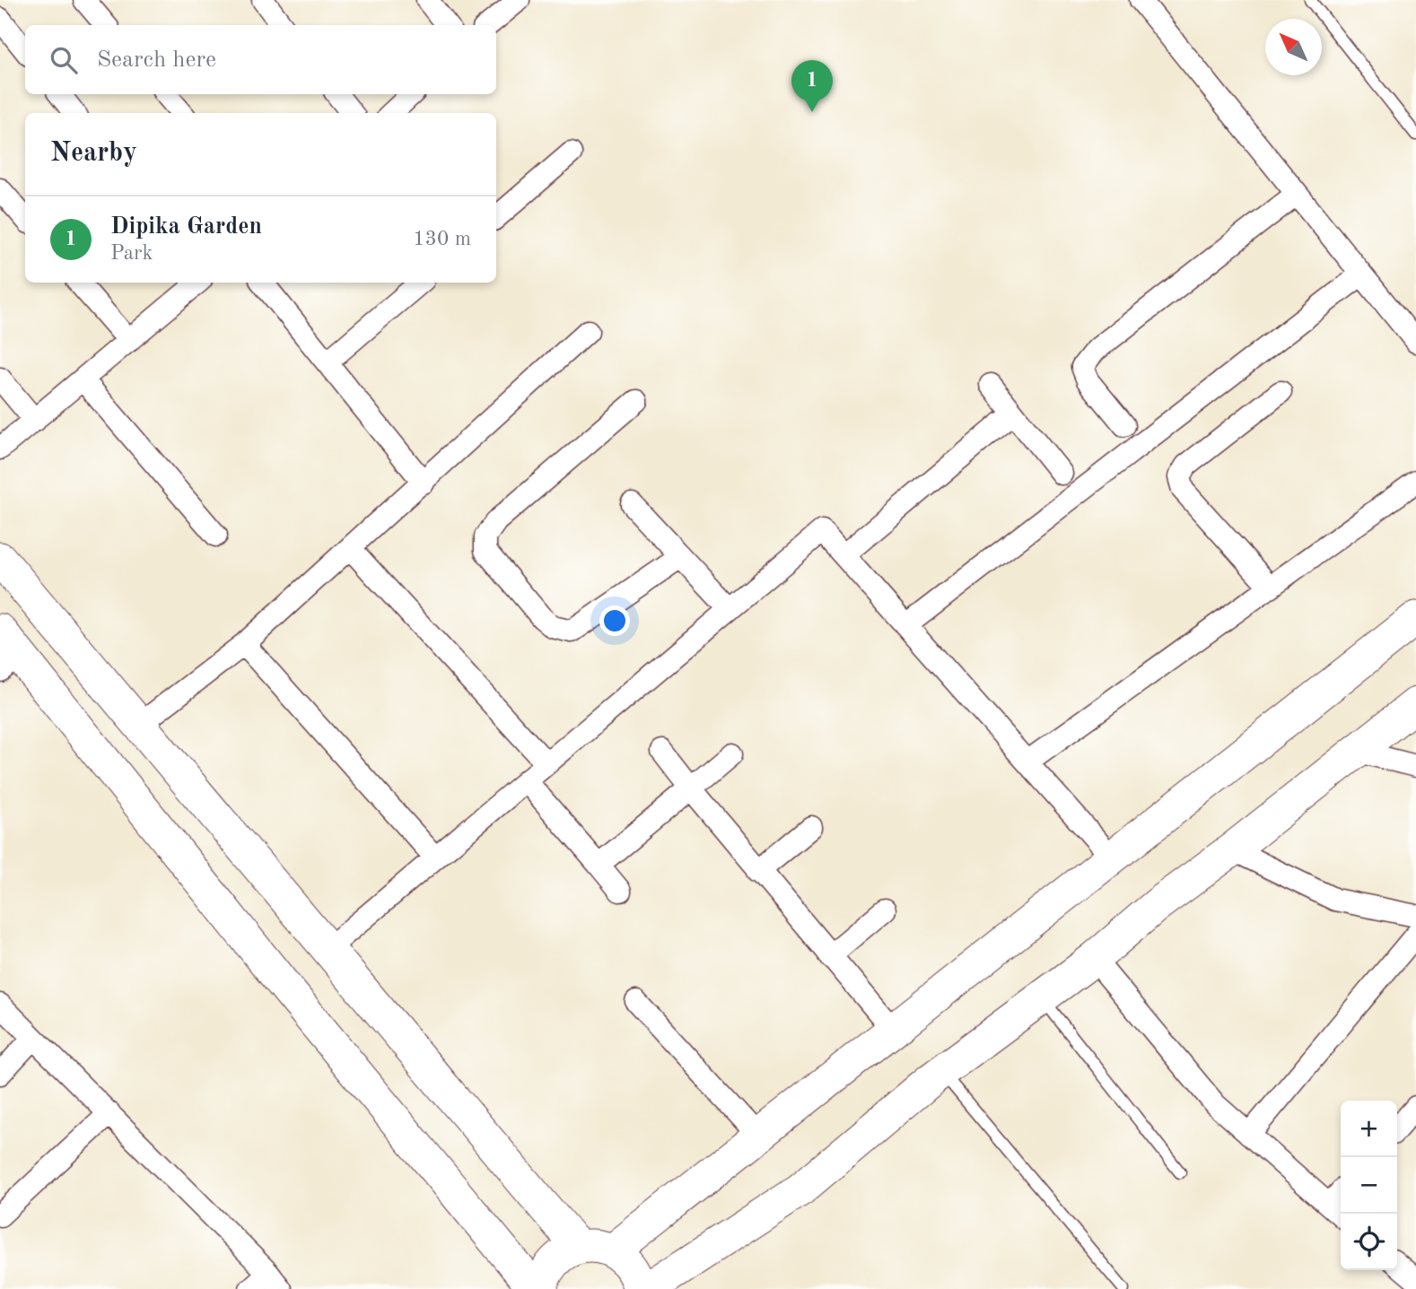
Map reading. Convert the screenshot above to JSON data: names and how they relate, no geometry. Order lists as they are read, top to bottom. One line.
{"north":"top left","page":{"search":"Search here","pins":"1","heading":"Nearby","list":[{"mark":"1","name":"Dipika Garden","note":"Park","value":"130 m"}],"map_buttons":["+","−"]}}
